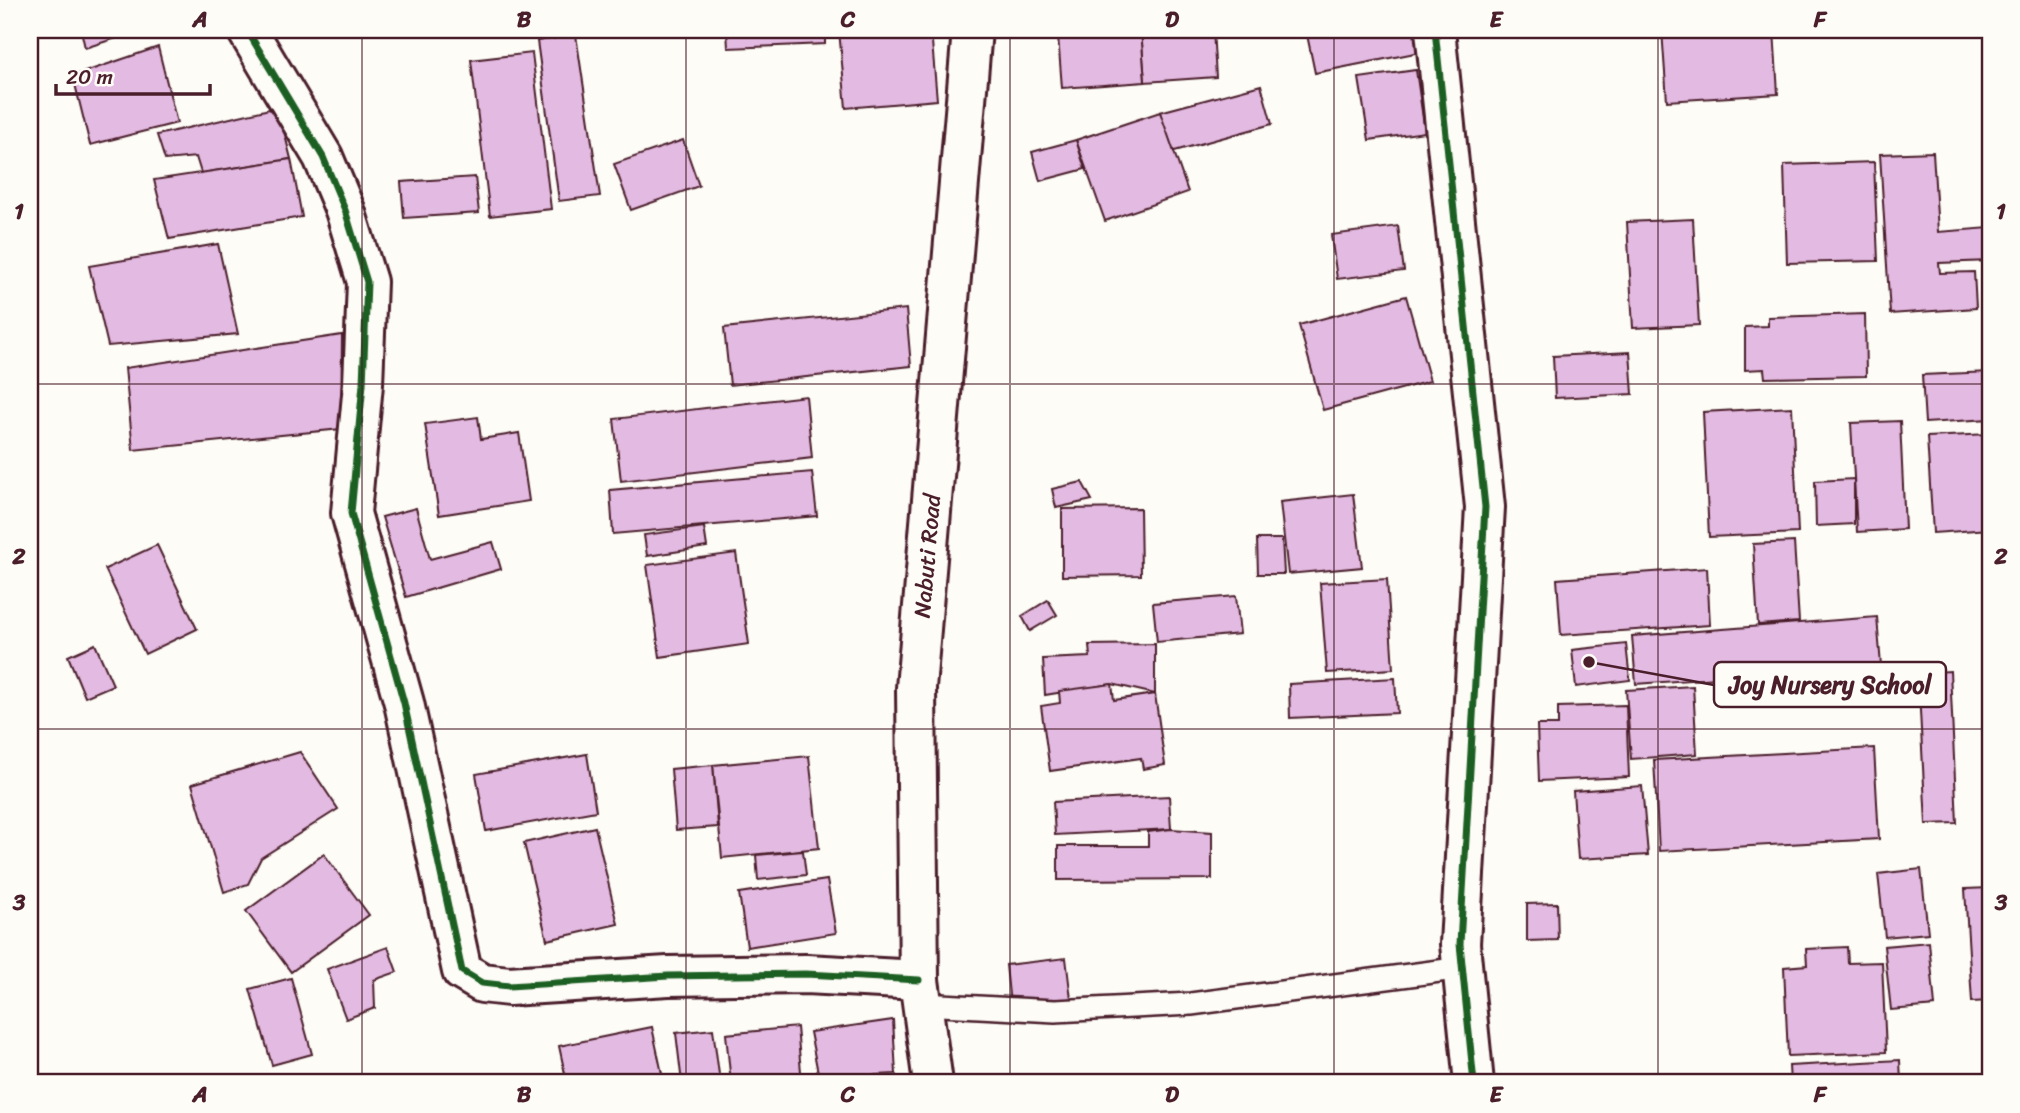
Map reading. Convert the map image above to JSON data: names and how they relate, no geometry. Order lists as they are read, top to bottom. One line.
{"streets":{"street":["Nabuti Road"]},"places":["Joy Nursery School"],"scale_bar":"20 m","grid":{"columns":["A","B","C","D","E","F"],"rows":["1","2","3"]}}
